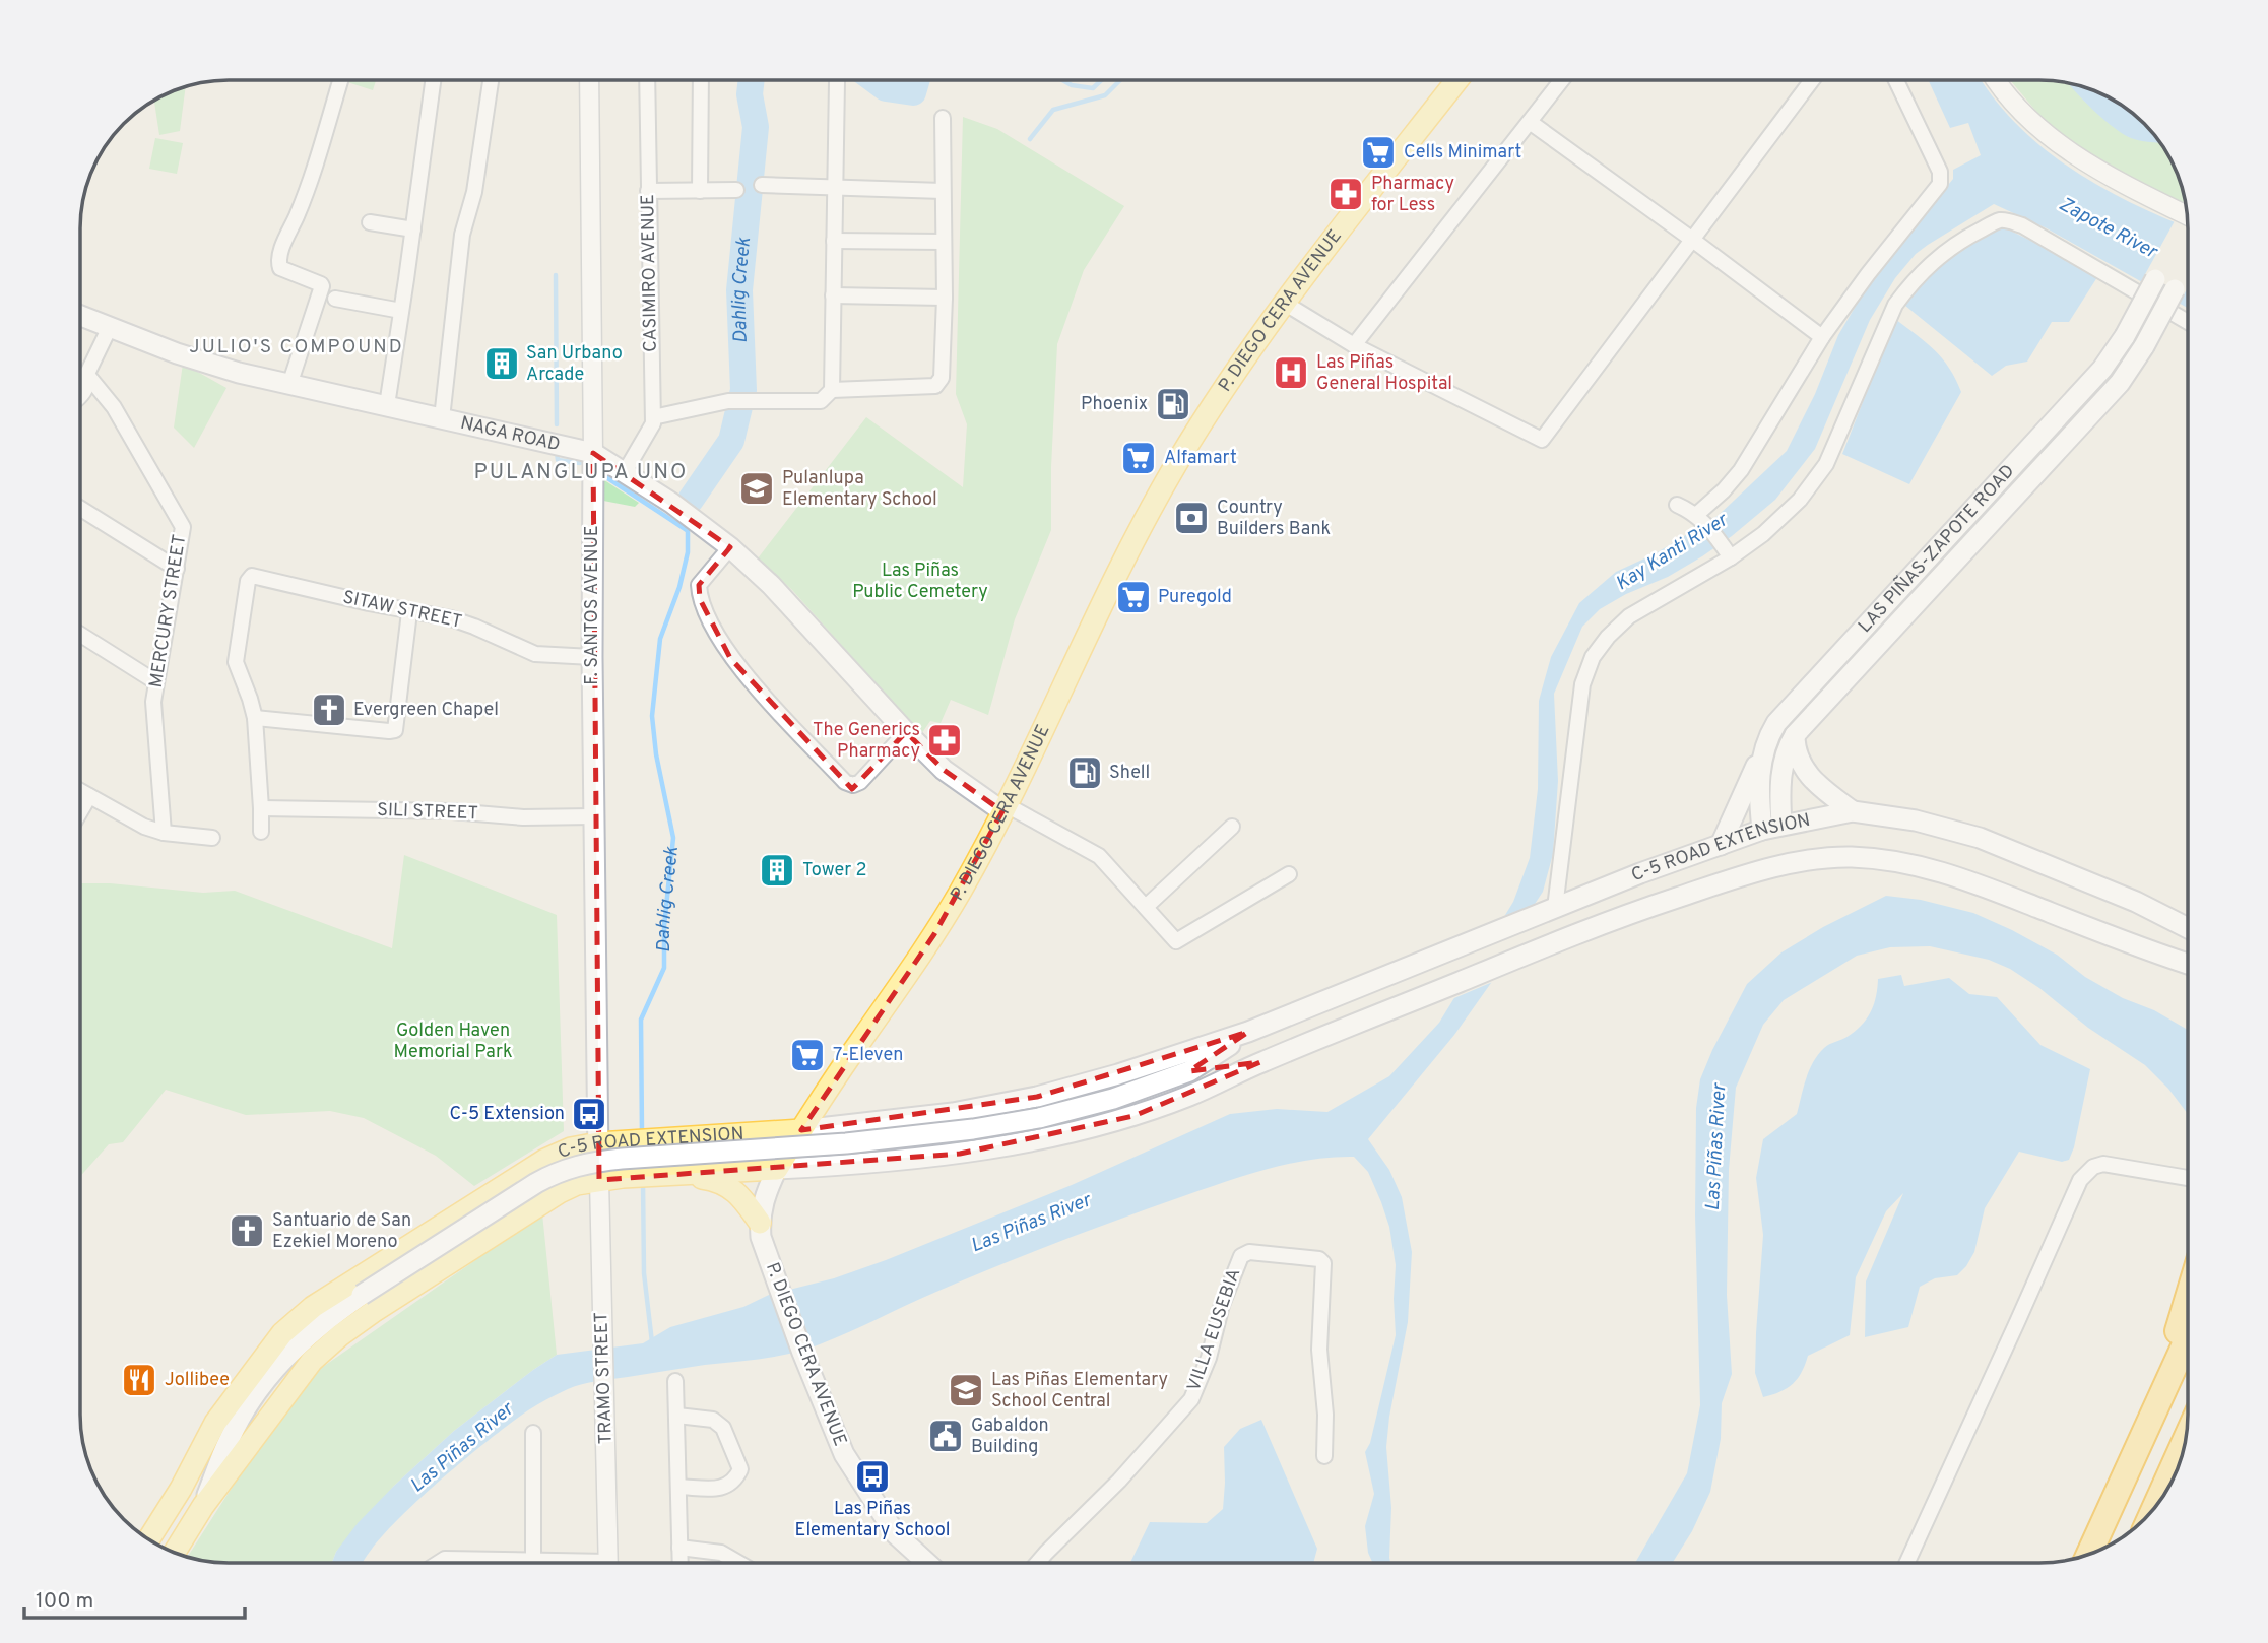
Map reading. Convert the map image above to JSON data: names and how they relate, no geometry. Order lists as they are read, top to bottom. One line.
{"streets":{"main road":["P. DIEGO CERA AVENUE","NAGA ROAD","LAS PIÑAS-ZAPOTE ROAD","F. SANTOS AVENUE","C-5 ROAD EXTENSION"],"street":["CASIMIRO AVENUE","SITAW STREET","MERCURY STREET","SILI STREET","VILLA EUSEBIA","TRAMO STREET"]},"crossings":[["CASIMIRO AVENUE","NAGA ROAD"],["P. DIEGO CERA AVENUE","NAGA ROAD"],["P. DIEGO CERA AVENUE","C-5 ROAD EXTENSION"],["NAGA ROAD","F. SANTOS AVENUE"],["LAS PIÑAS-ZAPOTE ROAD","C-5 ROAD EXTENSION"],["F. SANTOS AVENUE","SITAW STREET"],["F. SANTOS AVENUE","SILI STREET"],["F. SANTOS AVENUE","C-5 ROAD EXTENSION"],["F. SANTOS AVENUE","TRAMO STREET"],["C-5 ROAD EXTENSION","TRAMO STREET"]],"districts":["JULIO'S COMPOUND","PULANGLUPA UNO"],"water":["Zapote River","Dahlig Creek","Kay Kanti River","Las Piñas River"],"parks":["Las Piñas Public Cemetery","Golden Haven Memorial Park"],"places":{"supermarket":["Cells Minimart","Alfamart","Puregold","7-Eleven"],"pharmacy":["Pharmacy for Less","The Generics Pharmacy"],"building":["San Urbano Arcade","Tower 2"],"hospital":["Las Piñas General Hospital"],"fuel station":["Phoenix","Shell"],"school or university":["Pulanlupa Elementary School","Las Piñas Elementary School Central"],"bank":["Country Builders Bank"],"church":["Evergreen Chapel","Santuario de San Ezekiel Moreno"],"bus stop":["C-5 Extension","Las Piñas Elementary School"],"restaurant":["Jollibee"],"public building":["Gabaldon Building"]},"scale_bar":"100 m"}
